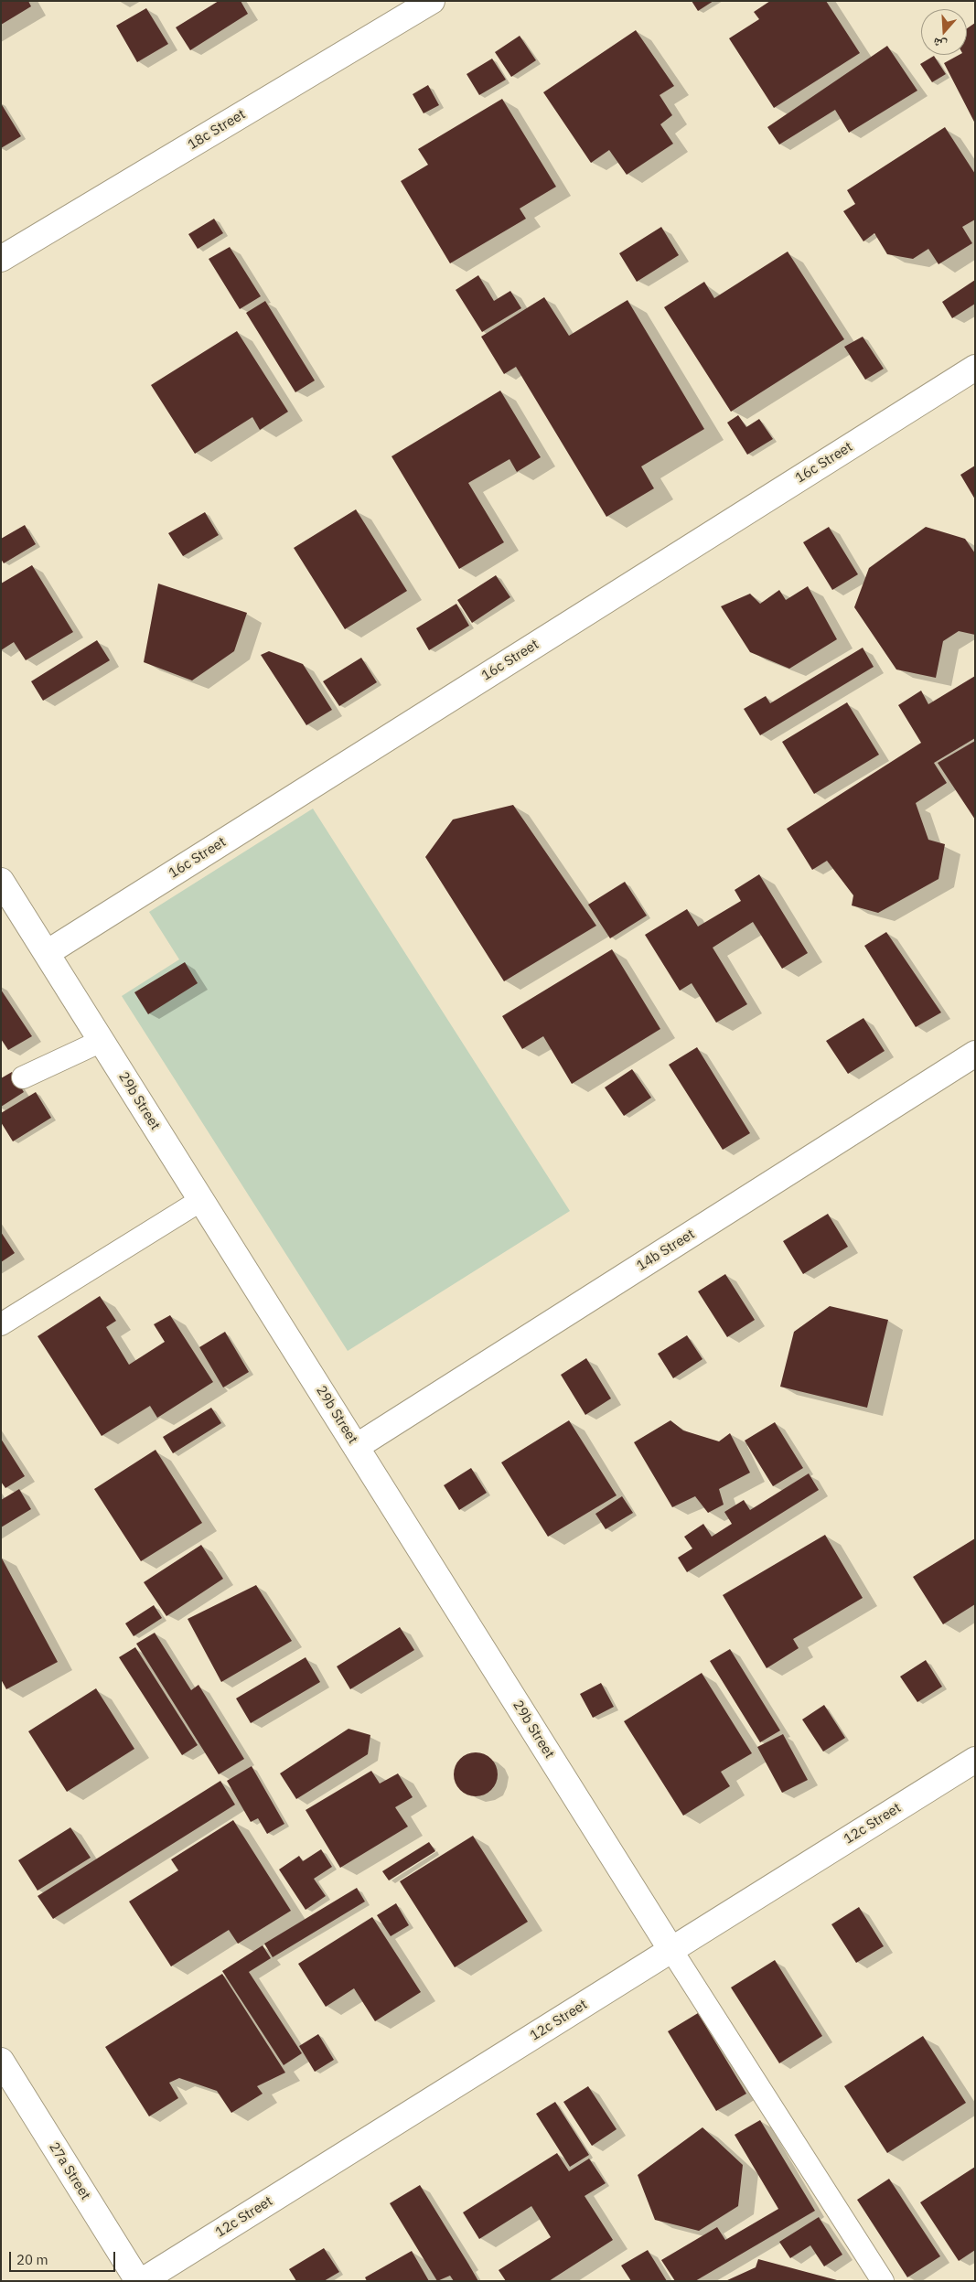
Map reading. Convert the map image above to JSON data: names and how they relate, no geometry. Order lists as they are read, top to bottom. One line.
{"streets":{"street":["18c Street","16c Street","29b Street","14b Street","12c Street","27a Street"]},"crossings":[["16c Street","29b Street"],["29b Street","14b Street"],["29b Street","12c Street"],["12c Street","27a Street"]],"scale_bar":"20 m","north":"bottom"}
